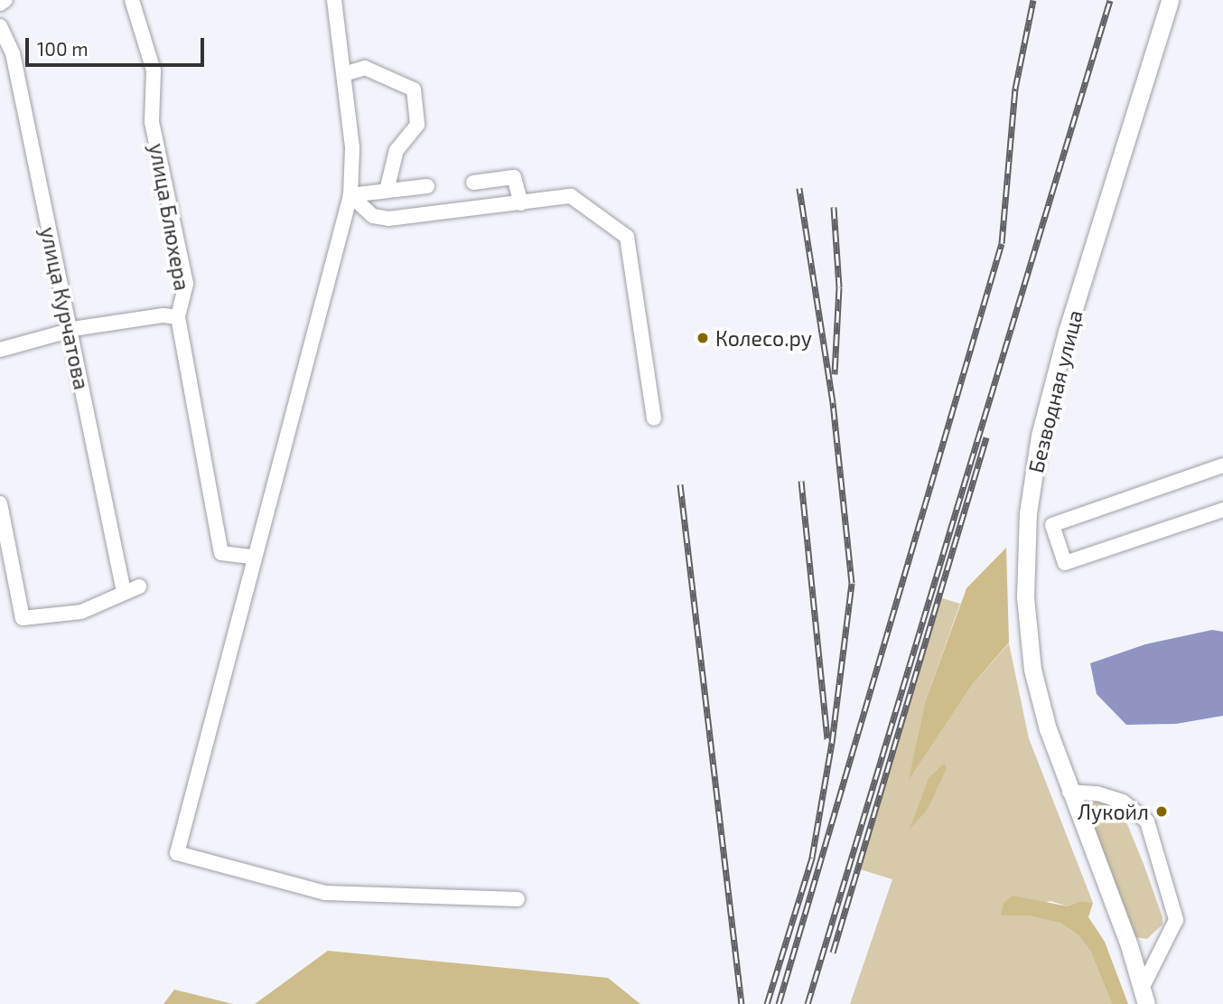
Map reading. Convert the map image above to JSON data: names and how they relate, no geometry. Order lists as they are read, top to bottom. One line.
{"streets":{"main road":["Безводная улица"],"street":["улица Блюхера","улица Курчатова"]},"places":["Колесо.ру","Лукойл"],"scale_bar":"100 m"}
